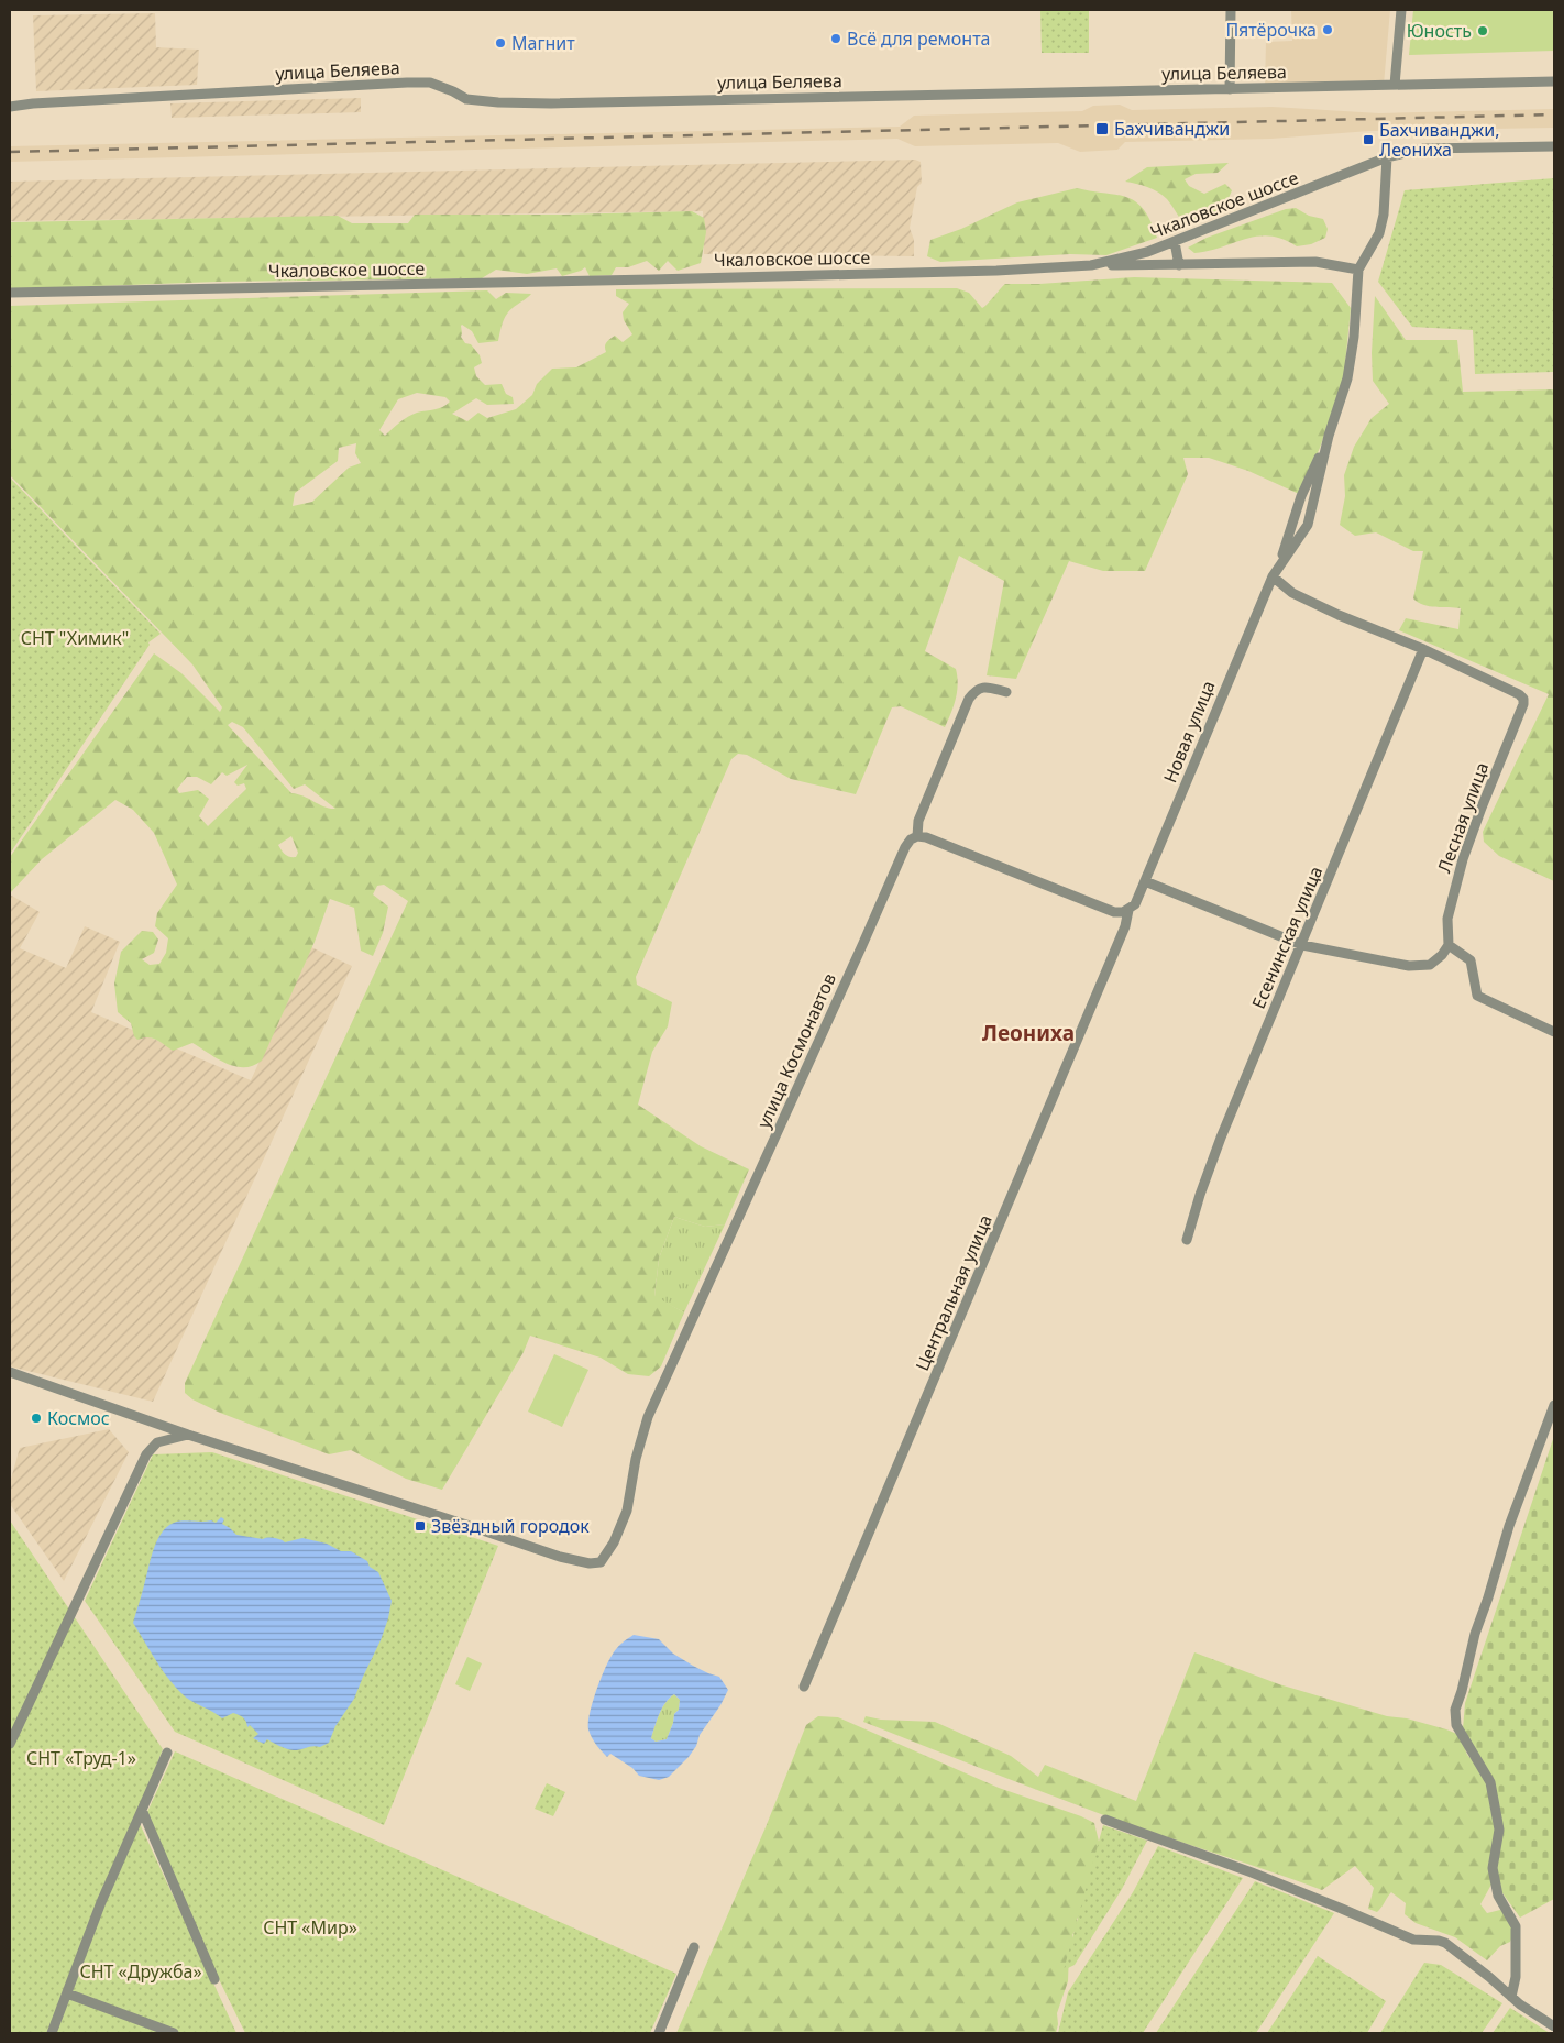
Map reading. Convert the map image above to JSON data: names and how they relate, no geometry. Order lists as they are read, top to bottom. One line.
{"streets":{"street":["улица Беляева","Чкаловское шоссе","Новая улица","Лесная улица","Есенинская улица","улица Космонавтов","Центральная улица"]},"crossings":[["Новая улица","Центральная улица"],["Лесная улица","Есенинская улица"]],"districts":["Леониха"],"parks":["СНТ \"Химик\"","СНТ «Труд-1»","СНТ «Мир»","СНТ «Дружба»"],"places":{"other":["Пятёрочка","Юность","Всё для ремонта","Магнит","Космос"],"transit":["Бахчиванджи","Бахчиванджи, Леониха","Звёздный городок"]}}
